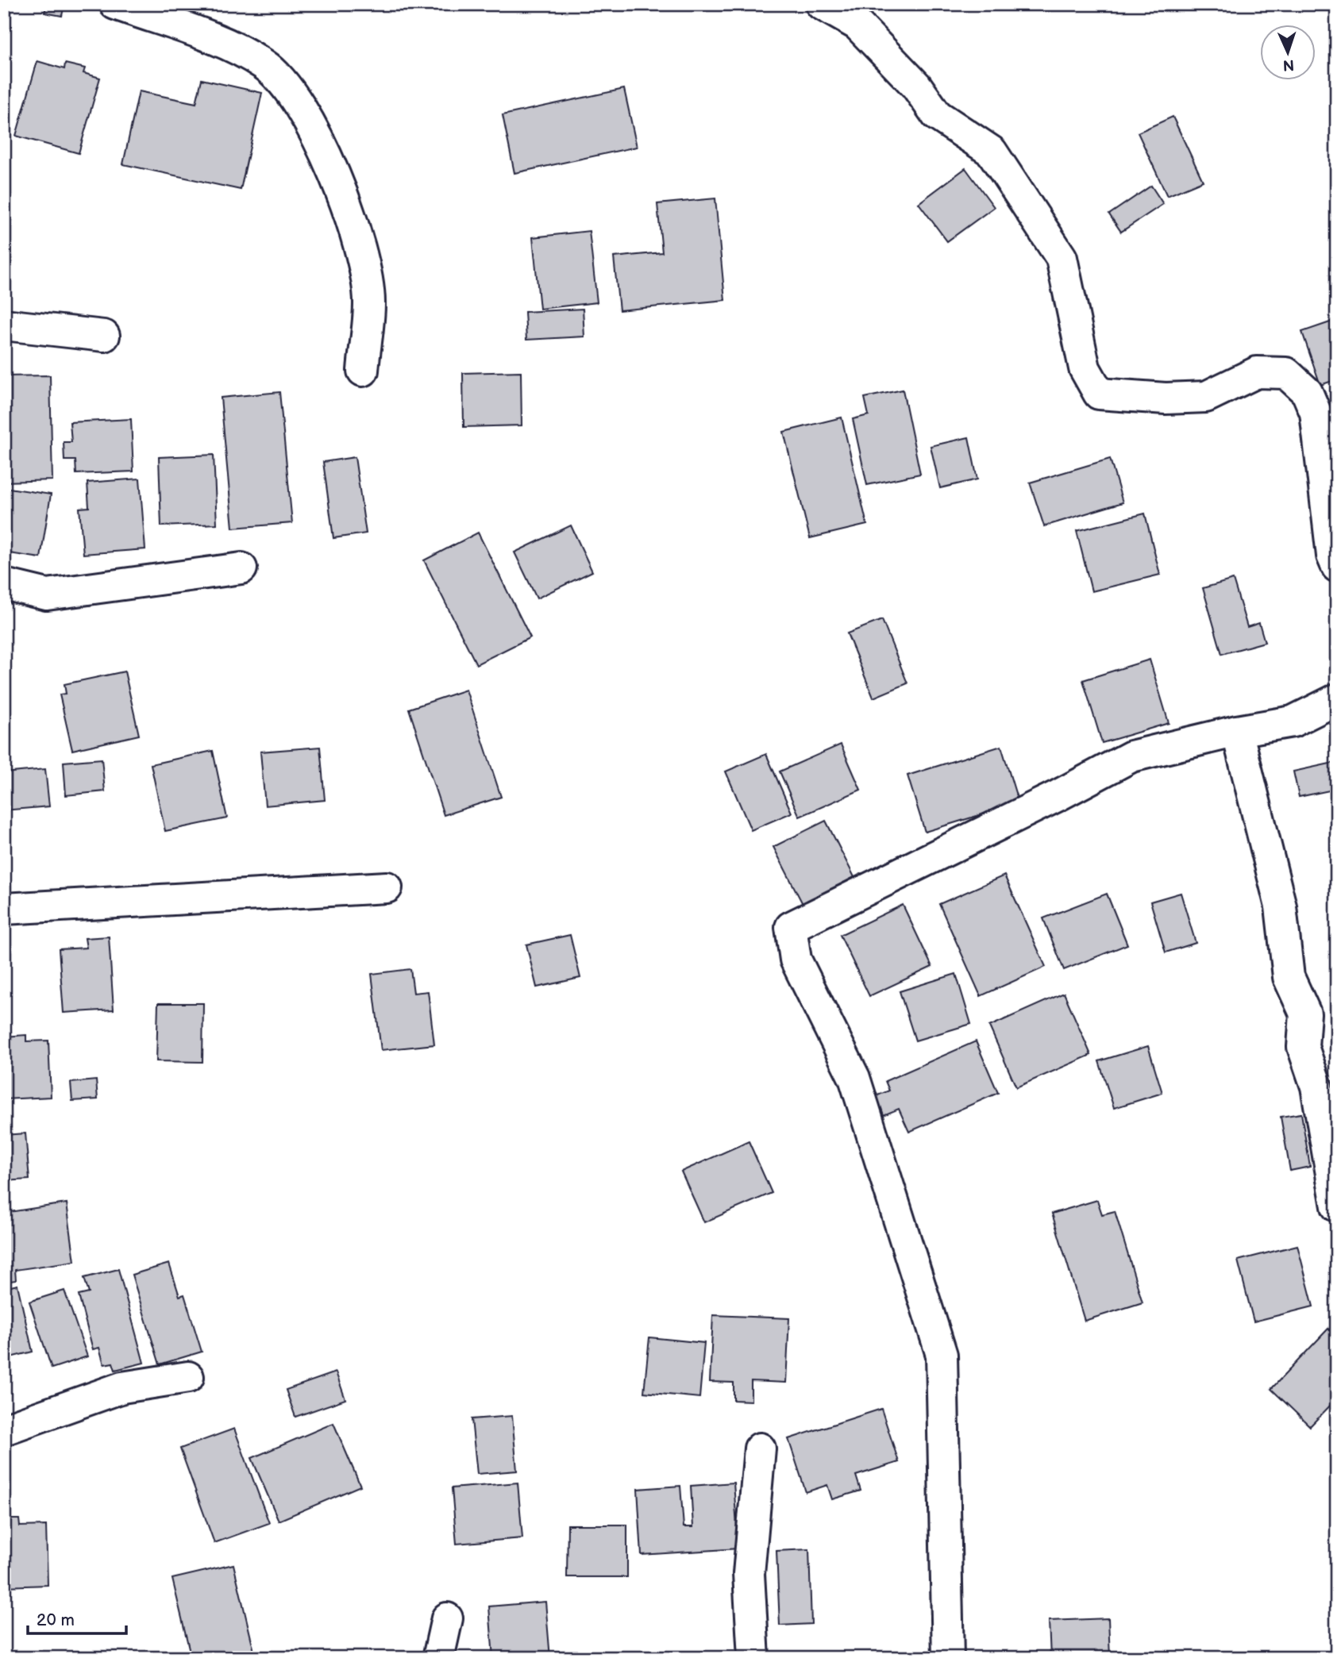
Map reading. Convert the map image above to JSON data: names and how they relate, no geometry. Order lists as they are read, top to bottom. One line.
{"scale_bar":"20 m","north":"bottom"}
